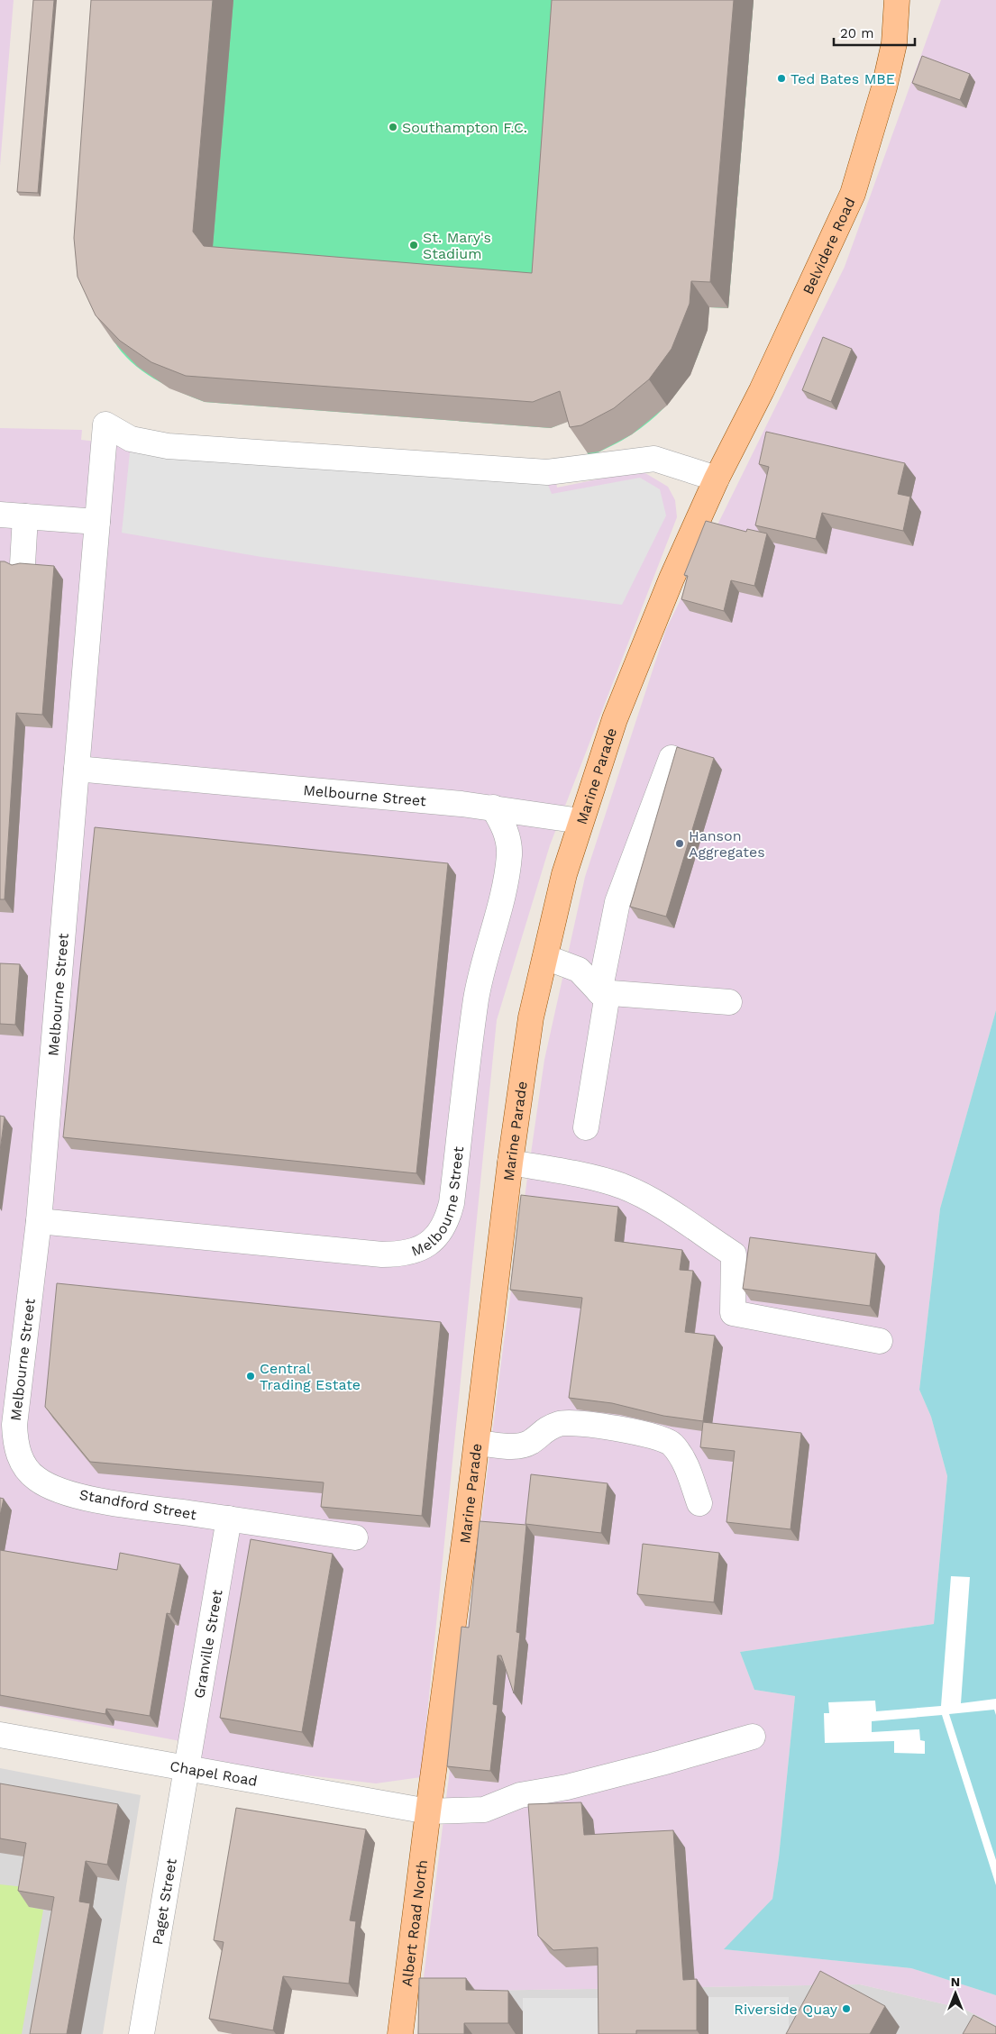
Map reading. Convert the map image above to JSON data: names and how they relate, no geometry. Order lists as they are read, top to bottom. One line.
{"streets":{"main road":["Belvidere Road","Marine Parade","Albert Road North"],"street":["Melbourne Street","Standford Street","Granville Street","Chapel Road","Paget Street"]},"crossings":[["Belvidere Road","Marine Parade"],["Belvidere Road","Melbourne Street"],["Marine Parade","Melbourne Street"],["Marine Parade","Chapel Road"],["Marine Parade","Albert Road North"],["Melbourne Street","Standford Street"],["Standford Street","Granville Street"],["Granville Street","Chapel Road"],["Granville Street","Paget Street"],["Chapel Road","Paget Street"],["Chapel Road","Albert Road North"]],"places":["Ted Bates MBE","Southampton F.C.","St. Mary's Stadium","Hanson Aggregates","Central Trading Estate","Riverside Quay"],"scale_bar":"20 m","north":"top"}
